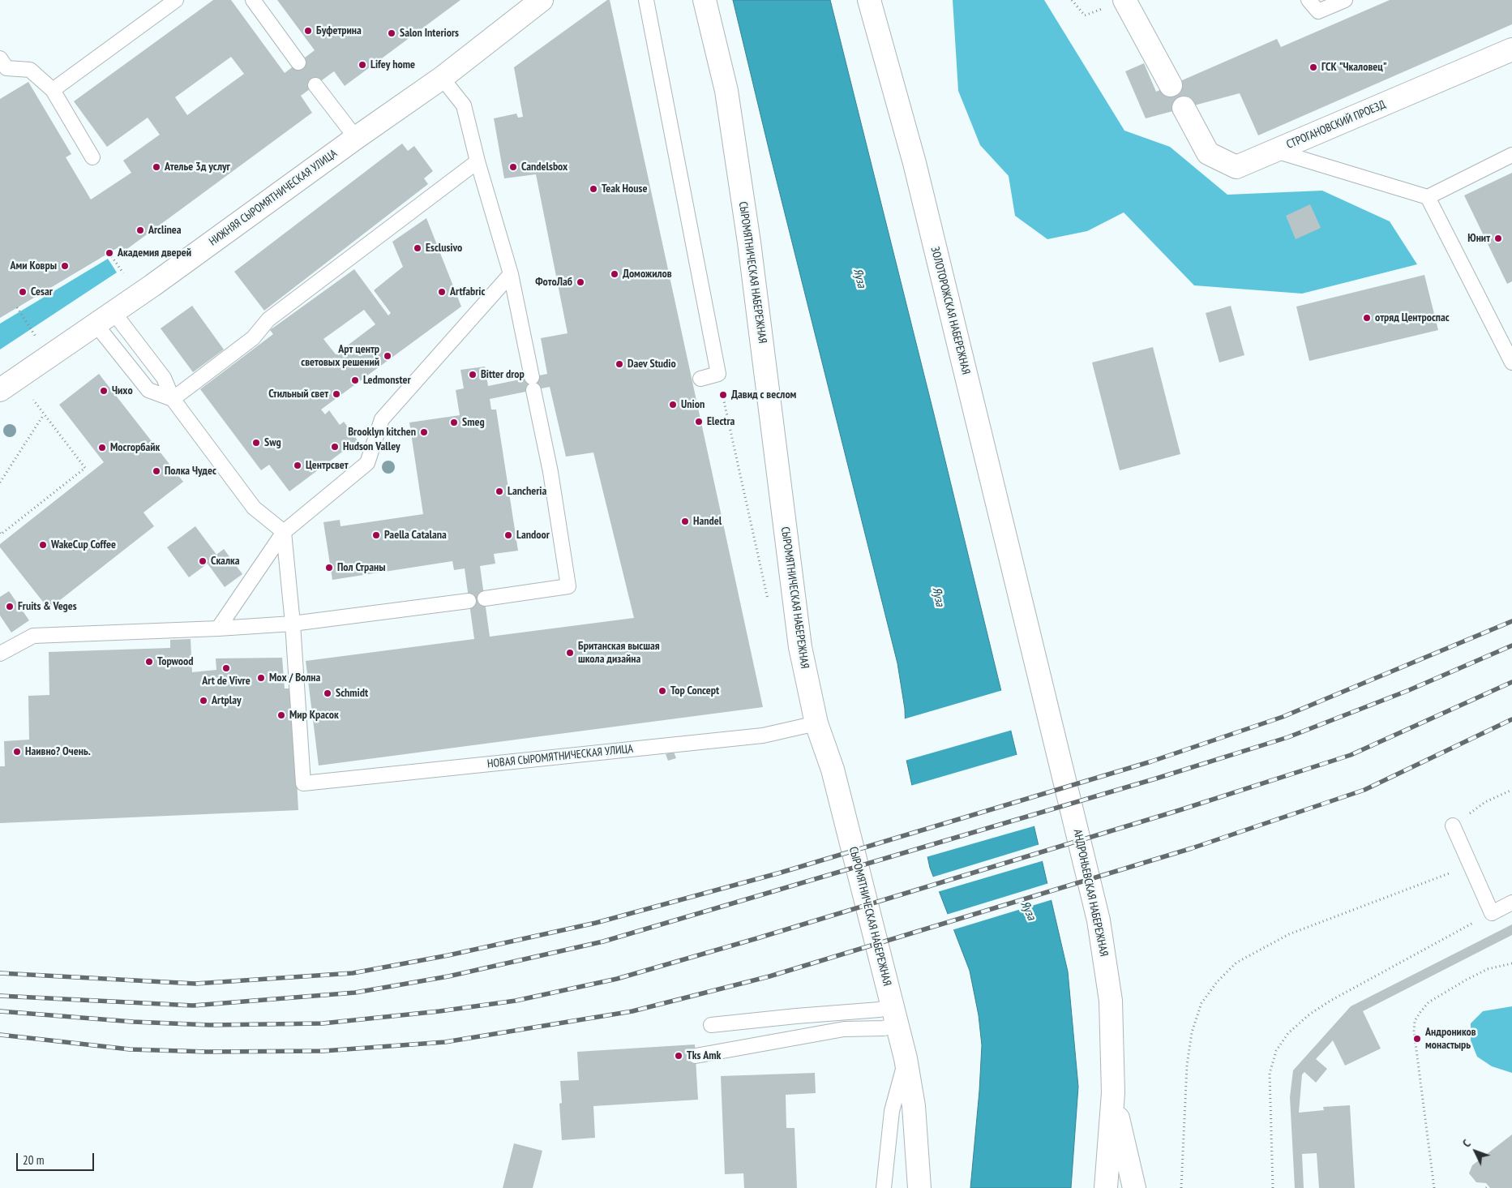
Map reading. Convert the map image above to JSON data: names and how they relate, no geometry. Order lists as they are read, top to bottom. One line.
{"streets":{"main road":["СТРОГАНОВСКИЙ ПРОЕЗД","НИЖНЯЯ СЫРОМЯТНИЧЕСКАЯ УЛИЦА","СЫРОМЯТНИЧЕСКАЯ НАБЕРЕЖНАЯ","ЗОЛОТОРОЖСКАЯ НАБЕРЕЖНАЯ","АНДРОНЬЕВСКАЯ НАБЕРЕЖНАЯ"],"lane":["НОВАЯ СЫРОМЯТНИЧЕСКАЯ УЛИЦА"]},"crossings":[["СЫРОМЯТНИЧЕСКАЯ НАБЕРЕЖНАЯ","НОВАЯ СЫРОМЯТНИЧЕСКАЯ УЛИЦА"],["ЗОЛОТОРОЖСКАЯ НАБЕРЕЖНАЯ","АНДРОНЬЕВСКАЯ НАБЕРЕЖНАЯ"]],"water":["Яуза"],"places":["Буфетрина","Salon Interiors","Lifey home","ГСК \"Чкаловец\"","Ателье 3д услуг","Candelsbox","Teak House","Arclinea","Юнит","Esclusivo","Академия дверей","Ами Ковры","Доможилов","ФотоЛаб","Cesar","Artfabric","отряд Центроспас","Арт центр световых решений","Daev Studio","Bitter drop","Ledmonster","Чихо","Стильный свет","Давид с веслом","Union","Electra","Smeg","Brooklyn kitchen","Swg","Hudson Valley","Мосгорбайк","Центрсвет","Полка Чудес","Lancheria","Handel","Paella Catalana","Landoor","WakeCup Coffee","Скалка","Пол Страны","Fruits & Veges","Британская высшая школа дизайна","Topwood","Art de Vivre","Мох / Волна","Top Concept","Schmidt","Artplay","Мир Красок","Наивно? Очень.","Андроников монастырь","Tks Amk"],"scale_bar":"20 m","north":"top left"}
